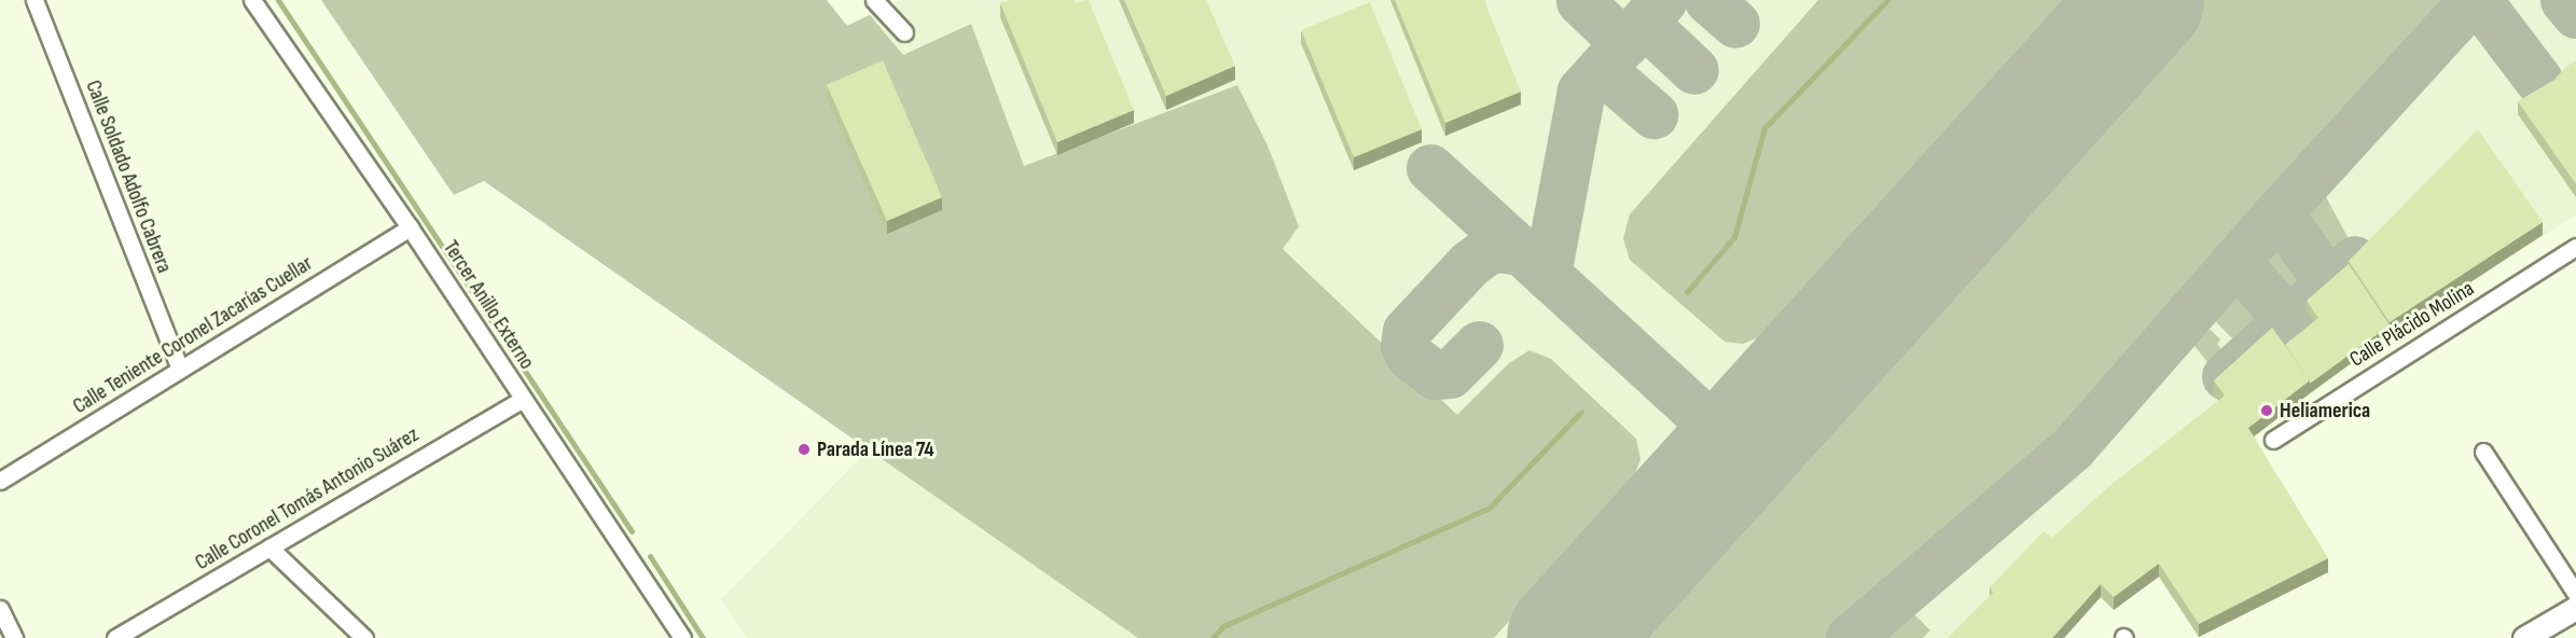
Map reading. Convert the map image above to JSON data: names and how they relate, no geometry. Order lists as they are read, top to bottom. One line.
{"streets":{"street":["Calle Soldado Adolfo Cabrera","Tercer Anillo Externo","Calle Plácido Molina","Calle Teniente Coronel Zacarías Cuellar","Calle Coronel Tomás Antonio Suárez"]},"crossings":[["Calle Soldado Adolfo Cabrera","Calle Teniente Coronel Zacarías Cuellar"],["Tercer Anillo Externo","Calle Teniente Coronel Zacarías Cuellar"],["Tercer Anillo Externo","Calle Coronel Tomás Antonio Suárez"]],"places":["Heliamerica","Parada Línea 74"]}
